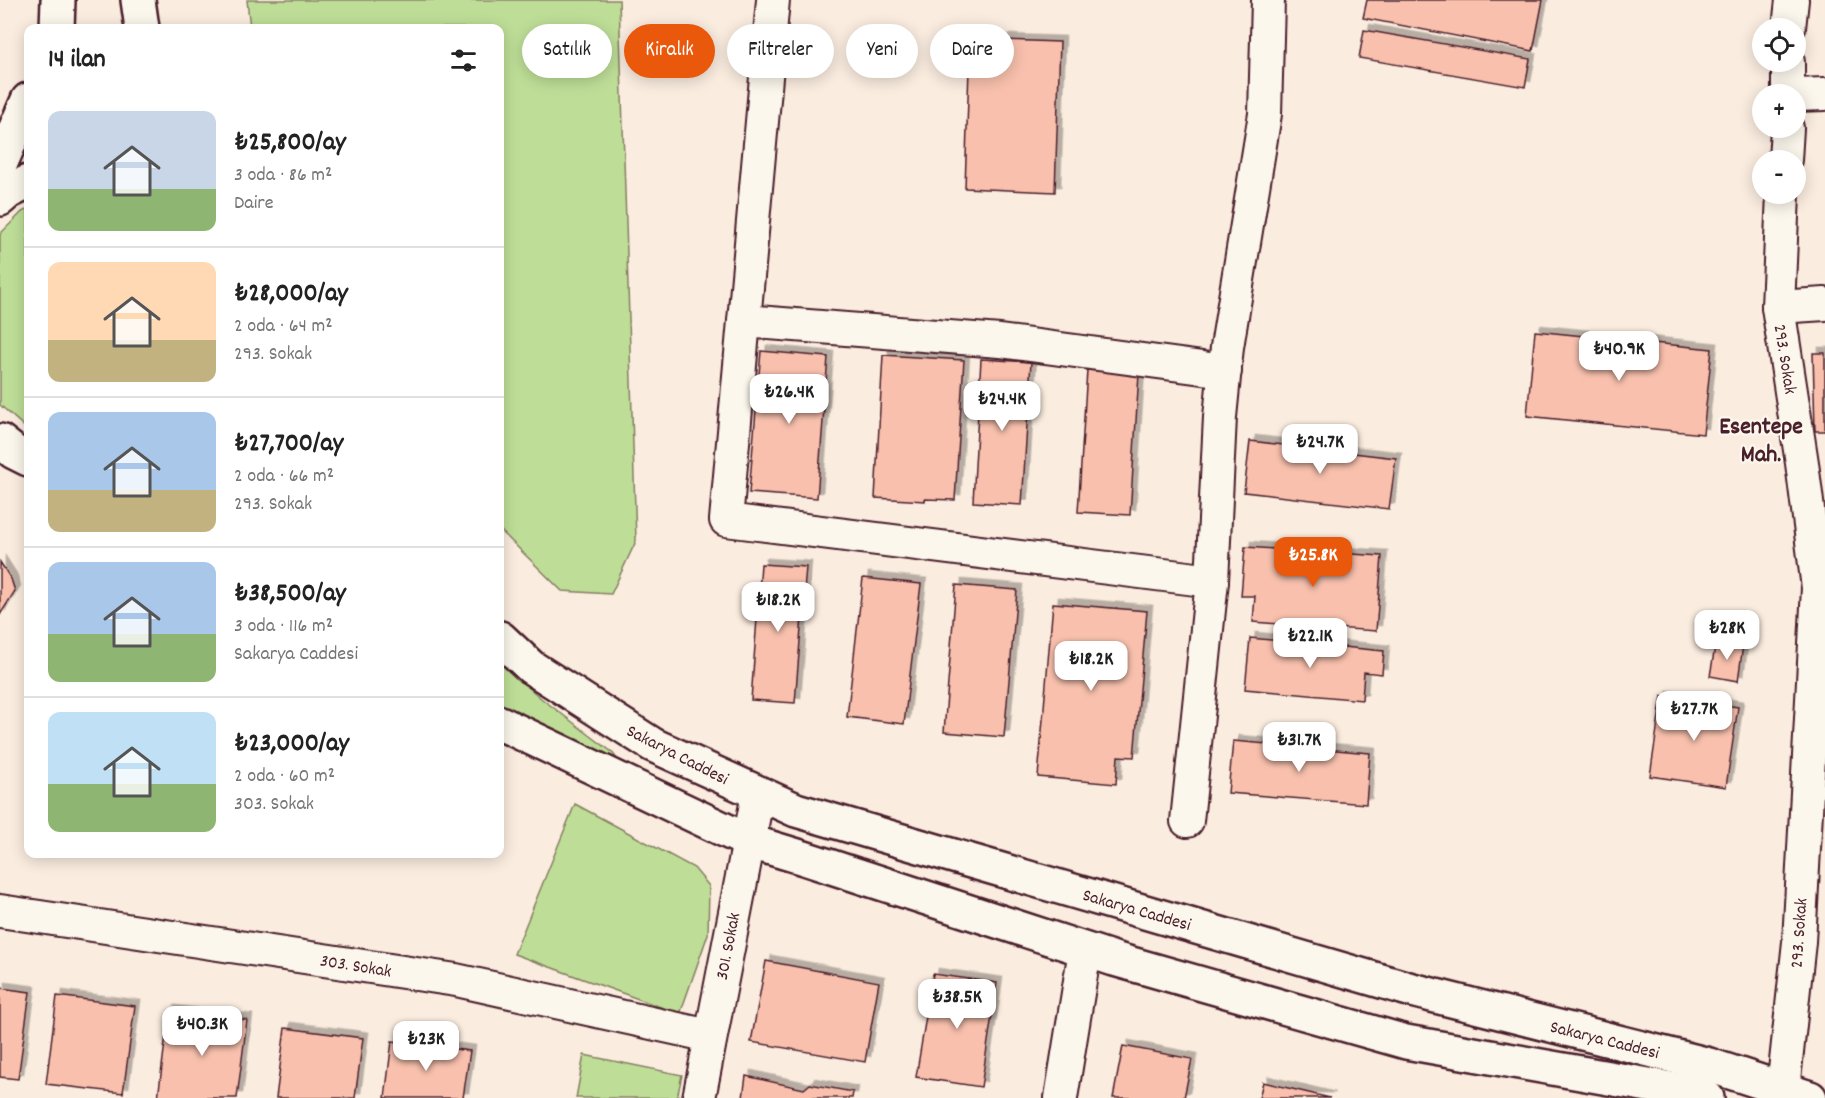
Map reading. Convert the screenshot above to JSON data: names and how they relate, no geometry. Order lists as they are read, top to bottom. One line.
{"streets":{"main road":["Sakarya Caddesi"],"street":["293. Sokak","301. Sokak","303. Sokak"]},"crossings":[["293. Sokak","Sakarya Caddesi"],["Sakarya Caddesi","301. Sokak"],["301. Sokak","303. Sokak"]],"districts":["Esentepe Mah."],"page":{"map_buttons":["+","−"],"chip":["Satılık","Kiralık","Filtreler","Yeni","Daire"],"heading":"14 ilan","list":[{"name":"₺25,800/ay","note":"3 oda · 86 m² · Daire"},{"name":"₺28,000/ay","note":"2 oda · 64 m² · 293. Sokak"},{"name":"₺27,700/ay","note":"2 oda · 66 m² · 293. Sokak"},{"name":"₺38,500/ay","note":"3 oda · 116 m² · Sakarya Caddesi"},{"name":"₺23,000/ay","note":"2 oda · 60 m² · 303. Sokak"}],"price":["₺40.9K","₺26.4K","₺24.4K","₺24.7K","₺25.8K","₺18.2K","₺28K","₺22.1K","₺18.2K","₺27.7K","₺31.7K","₺38.5K","₺40.3K","₺23K"]}}
